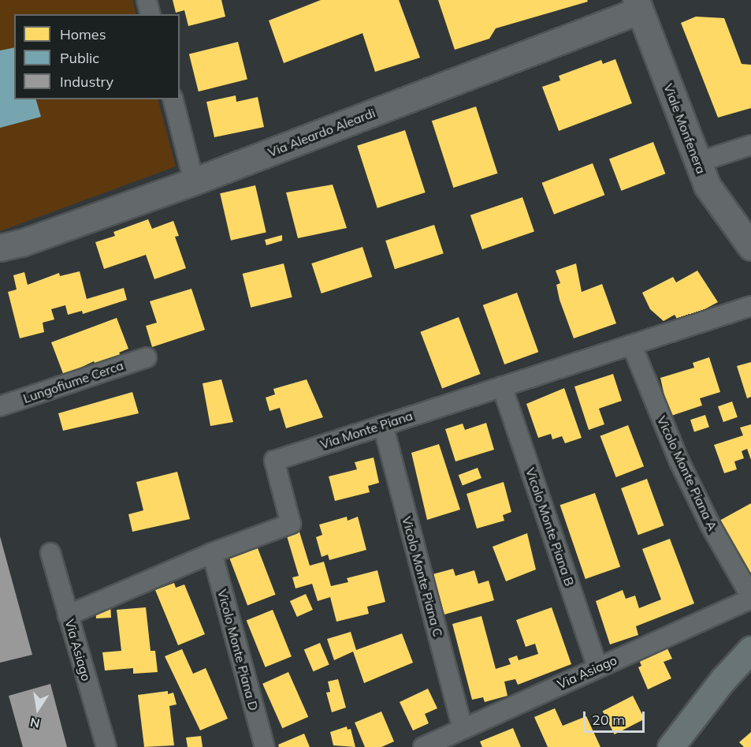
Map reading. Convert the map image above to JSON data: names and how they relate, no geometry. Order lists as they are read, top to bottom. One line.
{"streets":{"street":["Viale Monfenera","Via Aleardo Aleardi","Lungofiume Cerca","Via Monte Piana","Vicolo Monte Piana A","Vicolo Monte Piana B","Vicolo Monte Piana C","Via Asiago","Vicolo Monte Piana D"]},"crossings":[["Viale Monfenera","Via Aleardo Aleardi"],["Via Monte Piana","Vicolo Monte Piana A"],["Via Monte Piana","Vicolo Monte Piana B"],["Via Monte Piana","Vicolo Monte Piana C"],["Via Monte Piana","Via Asiago"],["Via Monte Piana","Vicolo Monte Piana D"],["Vicolo Monte Piana A","Via Asiago"],["Vicolo Monte Piana B","Via Asiago"],["Vicolo Monte Piana C","Via Asiago"]],"legend":["Homes","Public","Industry"],"scale_bar":"20 m","north":"bottom"}
